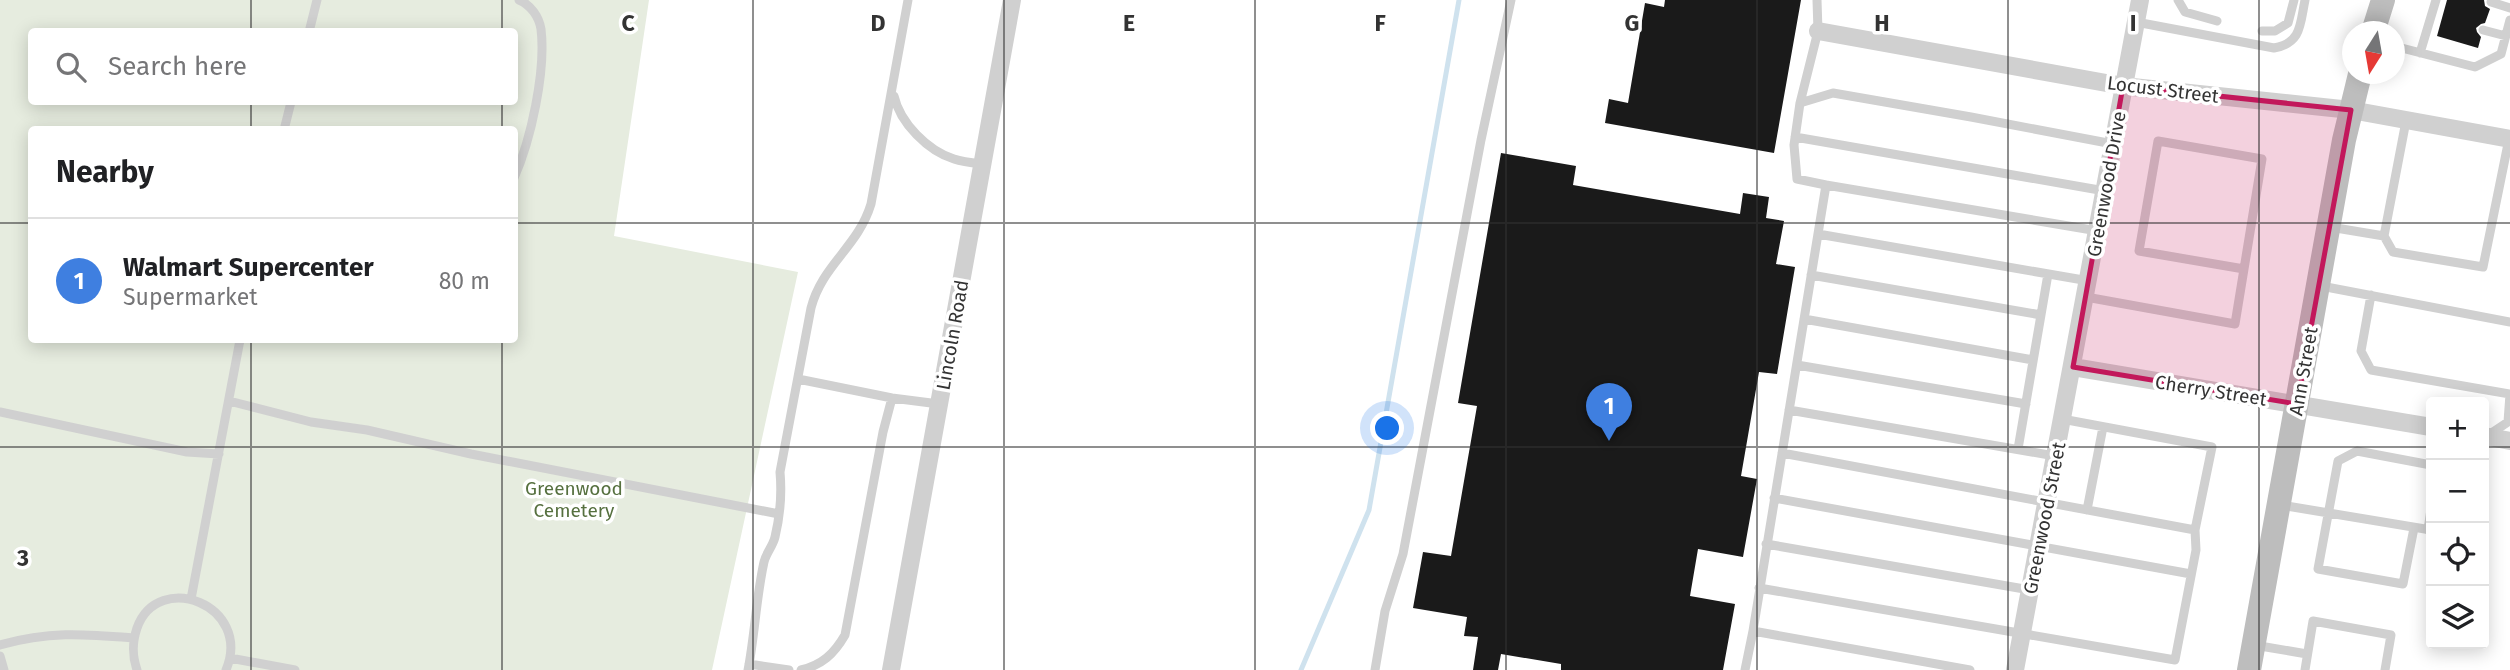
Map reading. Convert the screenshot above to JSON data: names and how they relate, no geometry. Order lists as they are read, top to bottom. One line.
{"streets":{"main road":["Ann Street"],"street":["Locust Street","Greenwood Drive","Lincoln Road","Cherry Street","Greenwood Street"]},"crossings":[["Locust Street","Greenwood Drive"],["Locust Street","Ann Street"],["Greenwood Drive","Cherry Street"],["Greenwood Drive","Greenwood Street"],["Ann Street","Cherry Street"],["Cherry Street","Greenwood Street"]],"parks":["Greenwood Cemetery"],"north":"bottom","page":{"search":"Search here","heading":"Nearby","list":[{"mark":"1","name":"Walmart Supercenter","note":"Supermarket","value":"80 m"}],"pins":"1","map_buttons":["+","−"]},"grid":{"columns":["C","D","E","F","G","H","I"],"rows":["3"]}}
